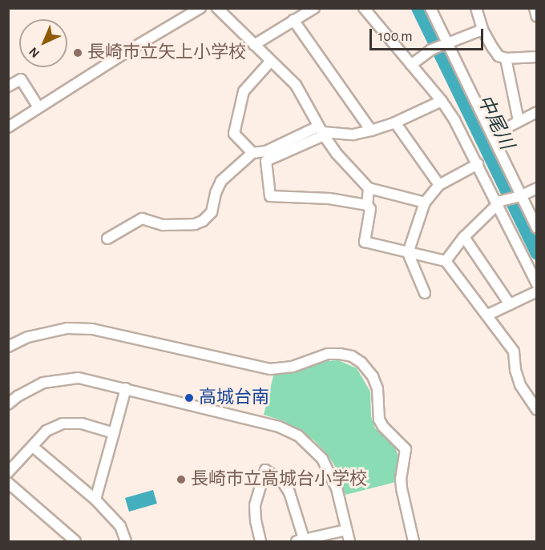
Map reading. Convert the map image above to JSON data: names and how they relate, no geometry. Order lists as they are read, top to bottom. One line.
{"water":["中尾川"],"places":["長崎市立矢上小学校","高城台南","長崎市立高城台小学校"],"scale_bar":"100 m","north":"bottom left"}
